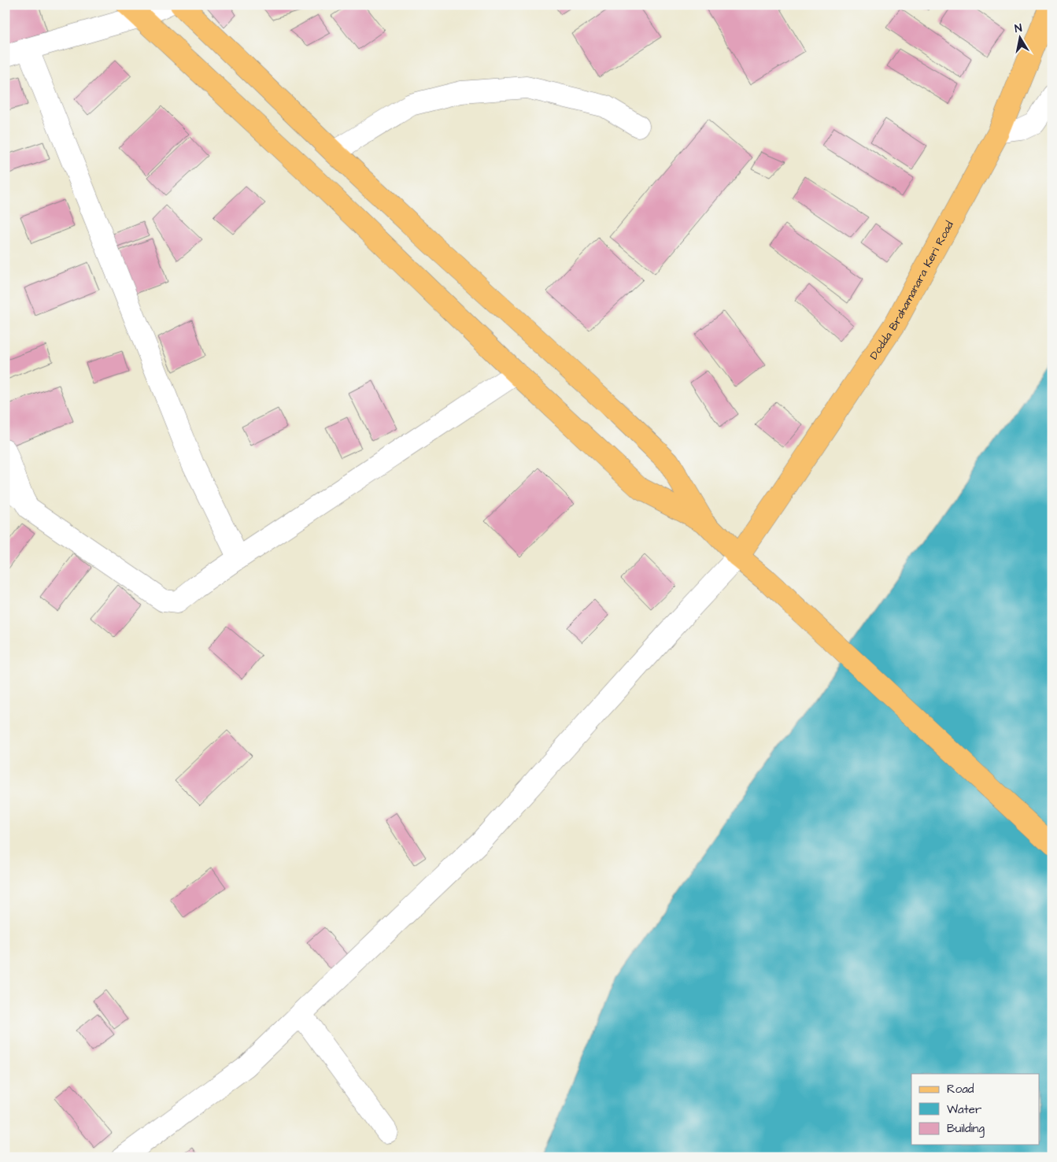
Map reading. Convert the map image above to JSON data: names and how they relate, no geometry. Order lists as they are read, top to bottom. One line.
{"streets":{"main road":["Dodda Brahamanara Keri Road"]},"legend":["Road","Water","Building"],"north":"top"}
